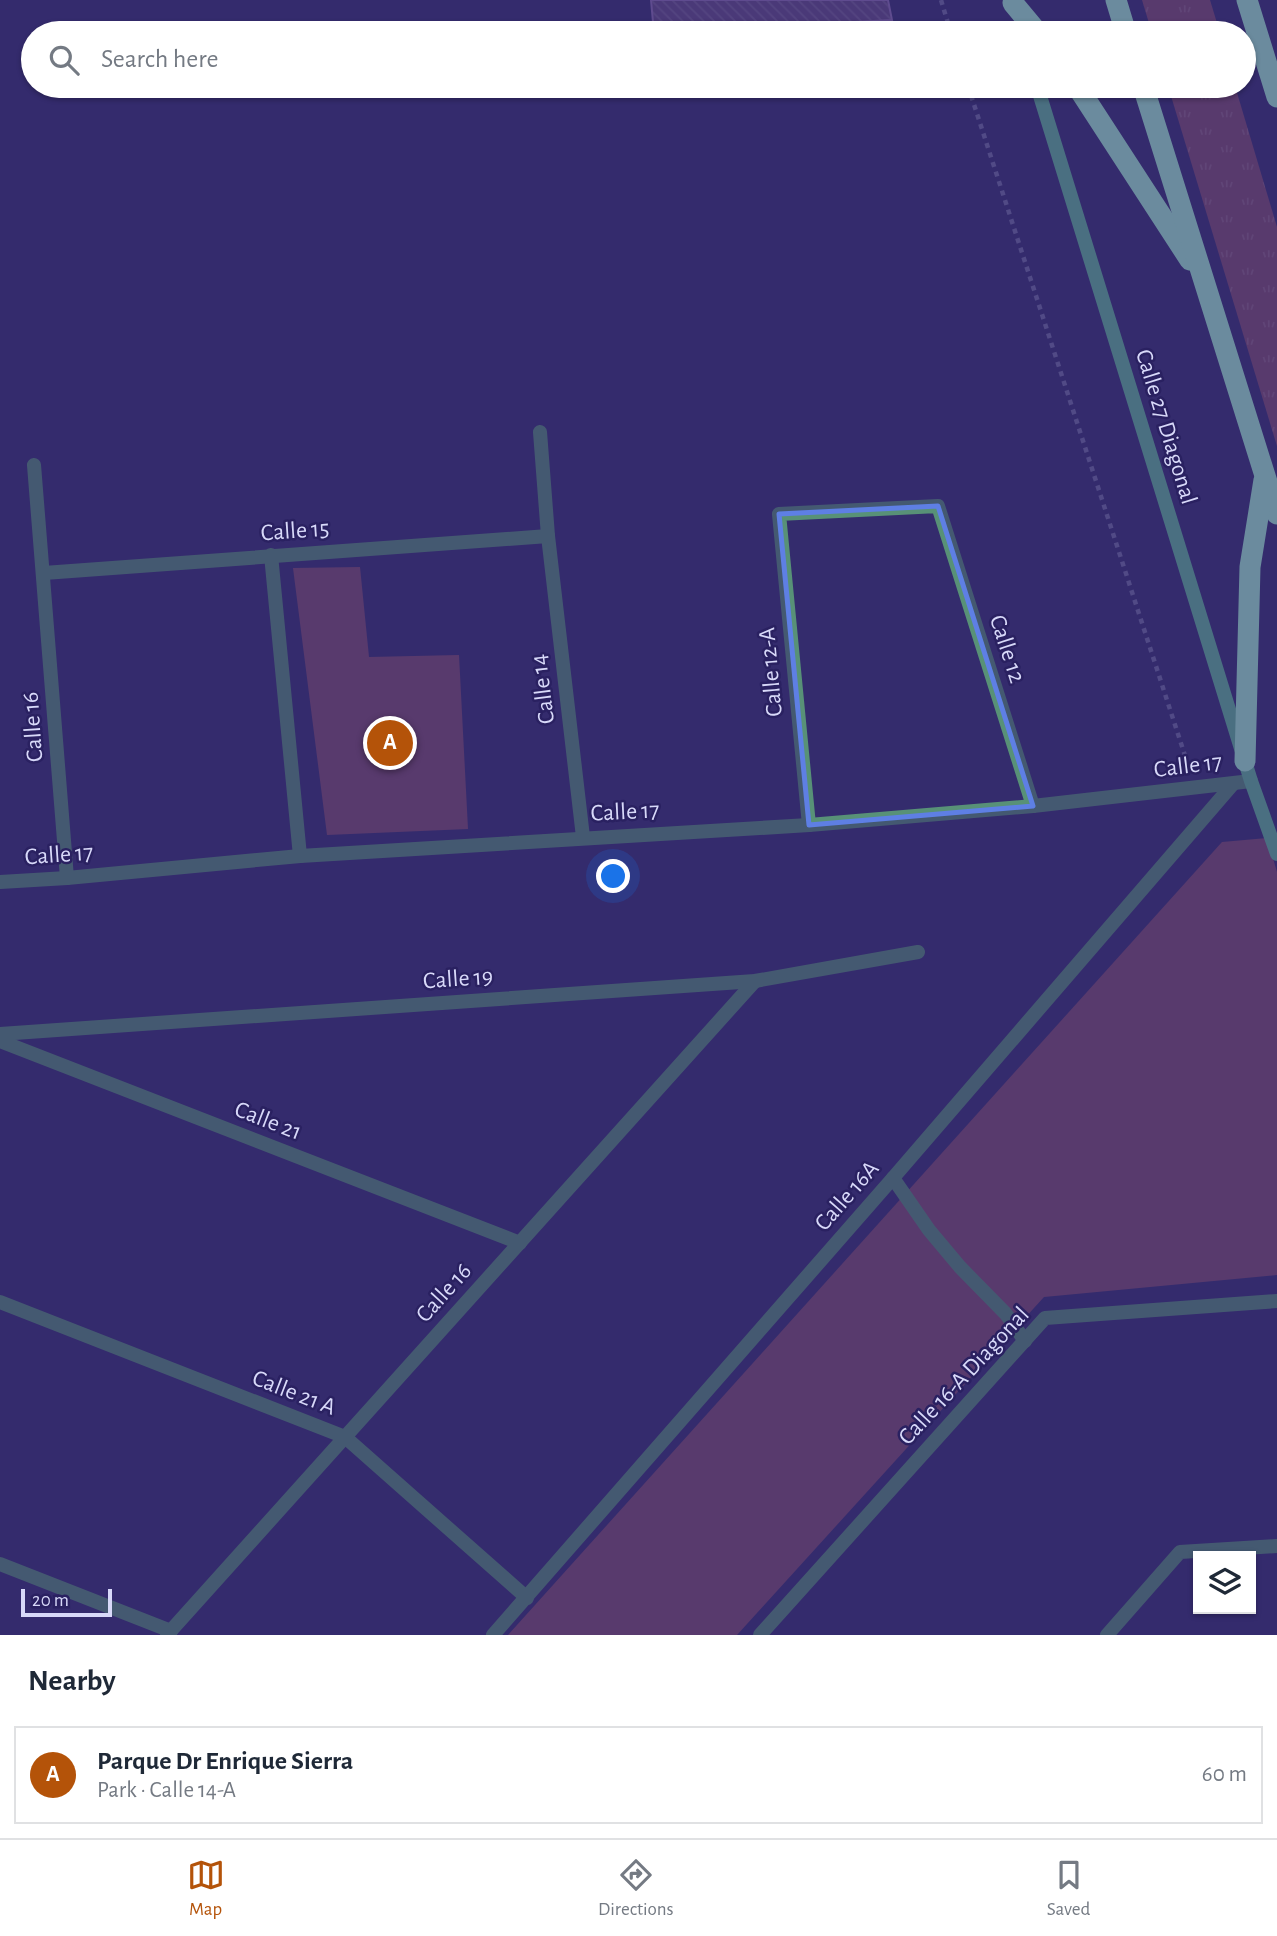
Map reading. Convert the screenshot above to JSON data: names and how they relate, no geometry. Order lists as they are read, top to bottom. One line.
{"streets":{"main road":["Calle 27 Diagonal"],"street":["Calle 15","Calle 12","Calle 12-A","Calle 14","Calle 16","Calle 17","Calle 19","Calle 21","Calle 16A","Calle 16-A Diagonal","Calle 21 A"]},"crossings":[["Calle 27 Diagonal","Calle 17"],["Calle 15","Calle 14"],["Calle 15","Calle 16"],["Calle 12","Calle 12-A"],["Calle 12","Calle 17"],["Calle 12-A","Calle 17"],["Calle 14","Calle 17"],["Calle 16","Calle 17"],["Calle 16","Calle 19"],["Calle 16","Calle 21"],["Calle 16","Calle 21 A"],["Calle 17","Calle 16A"],["Calle 16A","Calle 21 A"]],"scale_bar":"20 m","page":{"search":"Search here","pins":"A","scale":"20 m","heading":"Nearby","list":[{"mark":"A","name":"Parque Dr Enrique Sierra","note":"Park · Calle 14-A","value":"60 m"}],"nav":["Map","Directions","Saved"]}}
